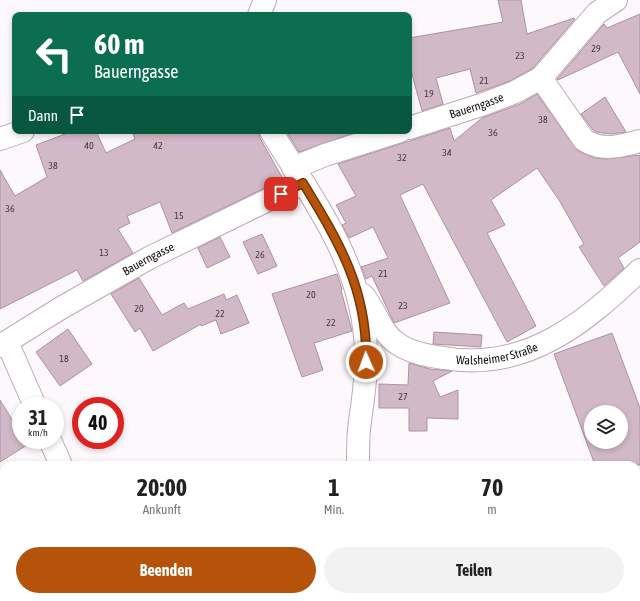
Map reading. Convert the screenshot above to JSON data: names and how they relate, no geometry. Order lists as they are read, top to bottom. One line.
{"streets":{"street":["Bauerngasse","Walsheimer Straße"]},"crossings":[["Bauerngasse","Walsheimer Straße"]],"house_numbers":["29","23","21","19","38","36","40","42","34","32","38","36","15","13","26","21","20","23","20","22","22","18","27"],"page":{"turn":["60 m","Bauerngasse"],"then":"Dann","speed":"31 km/h","limit":"40","eta":["20:00","Ankunft","1","Min.","70","m"],"buttons":["Beenden","Teilen"]}}
